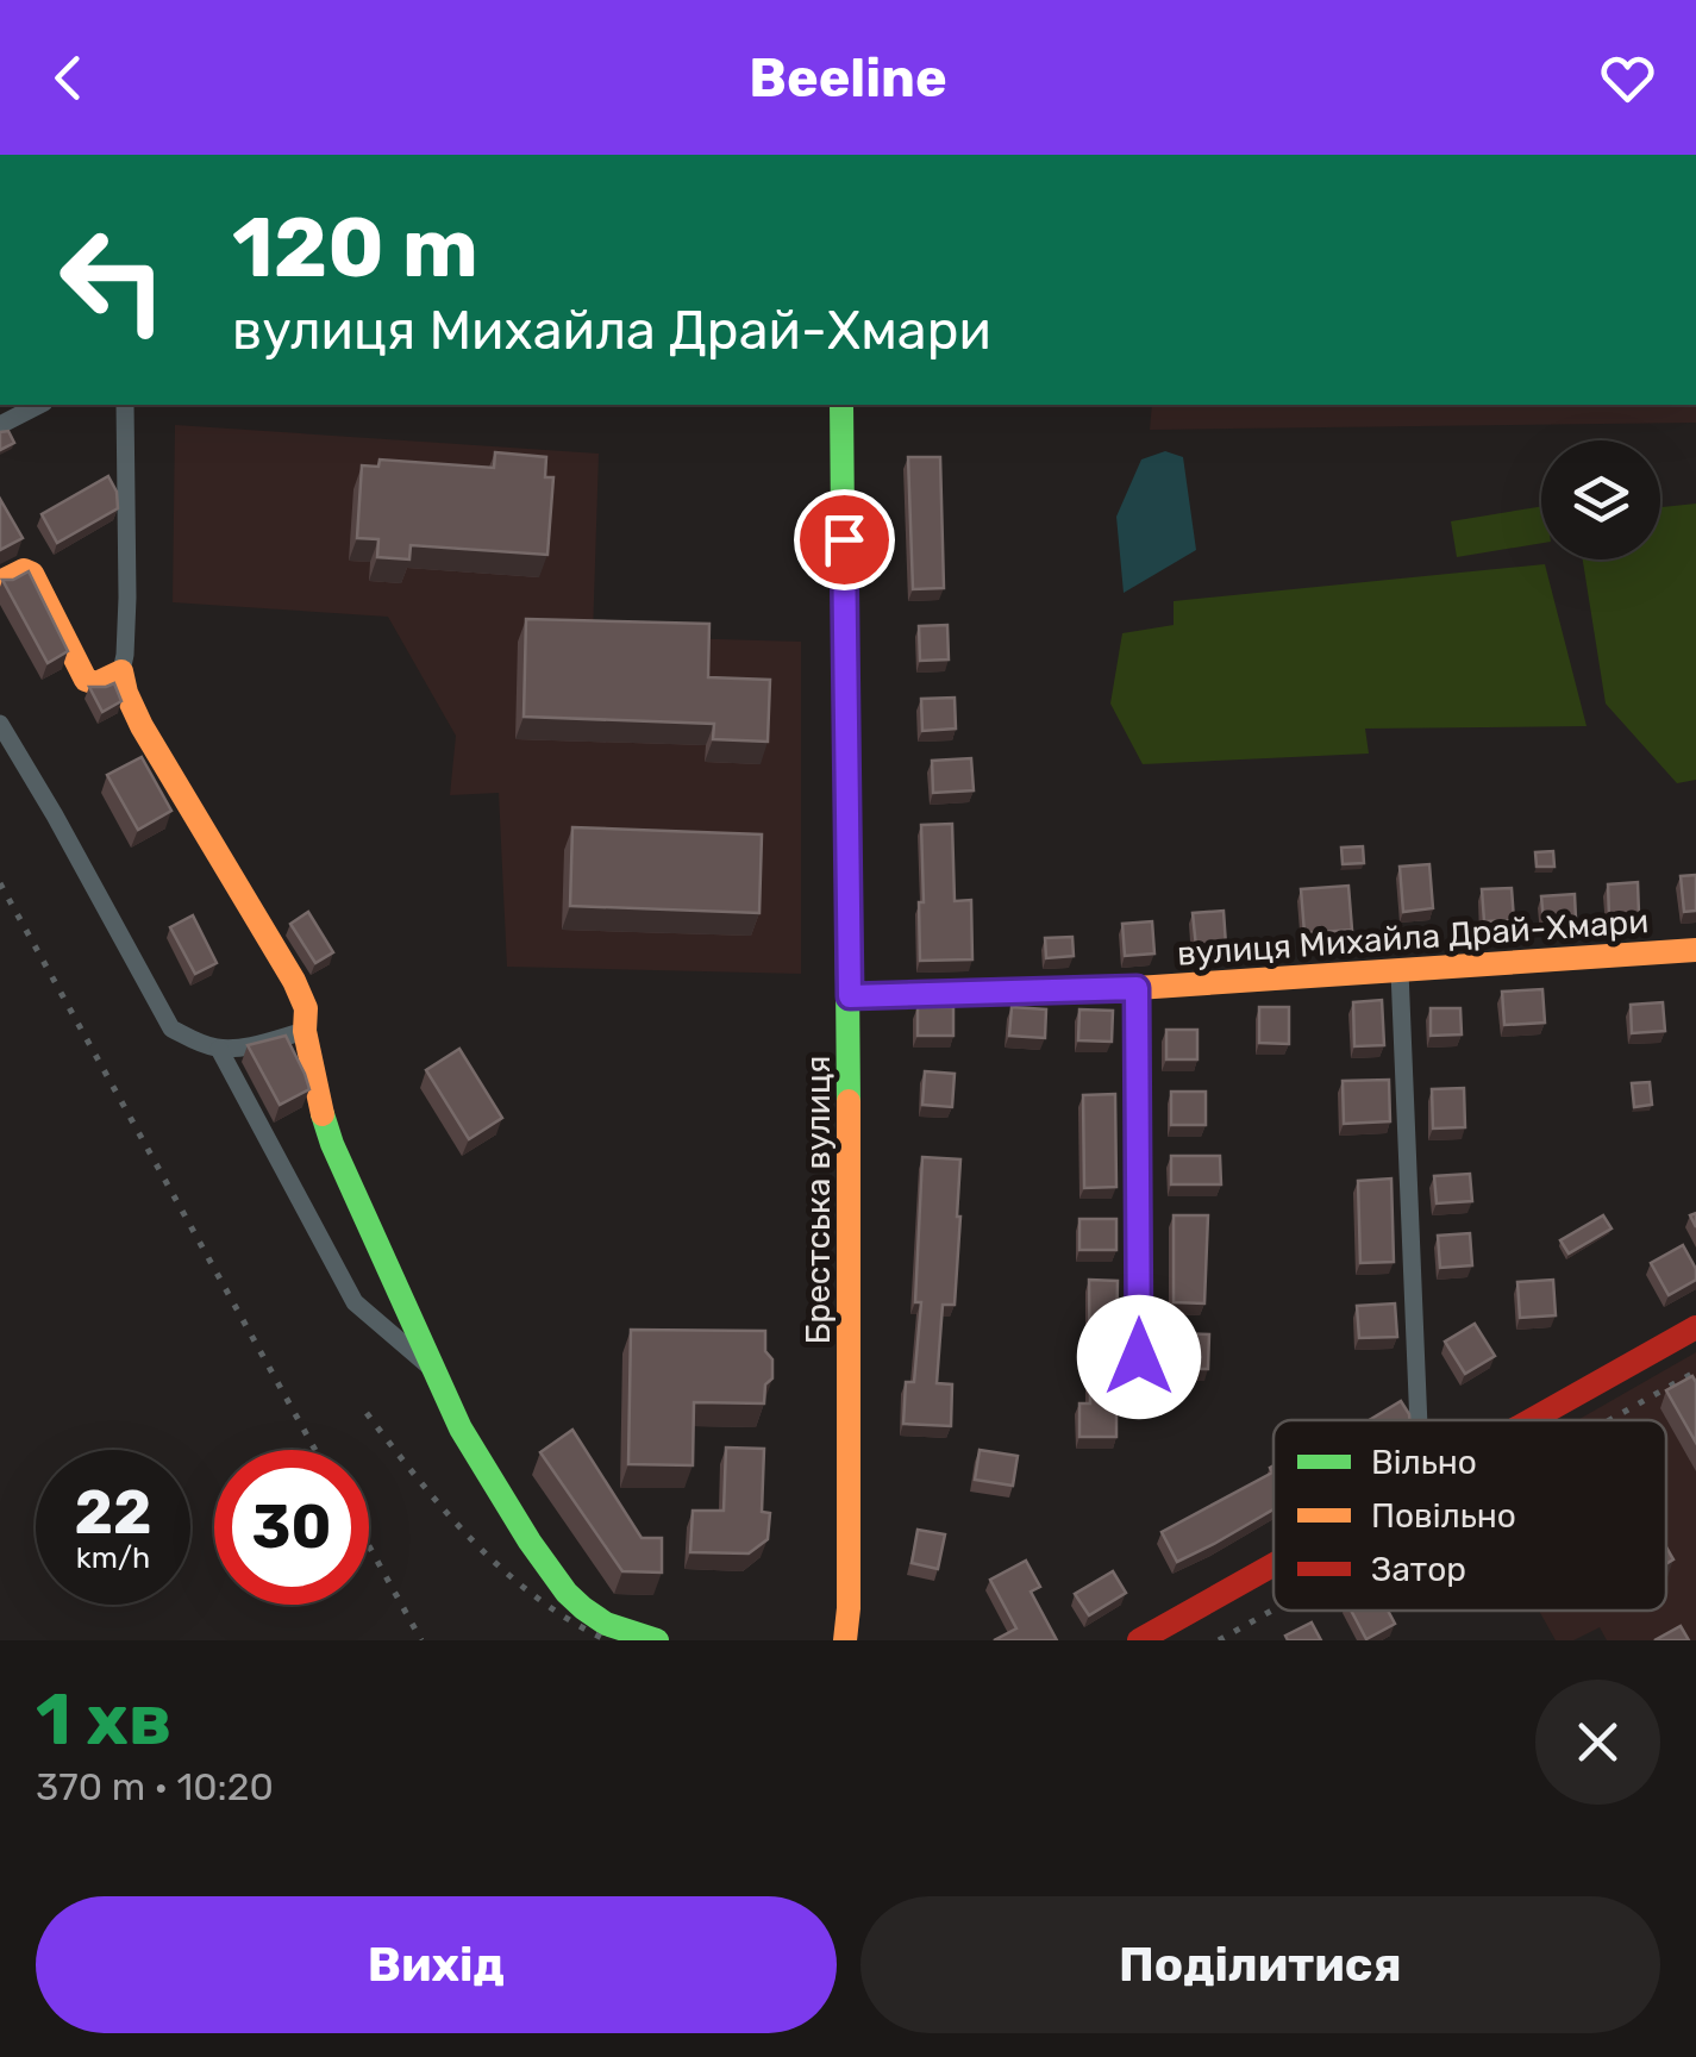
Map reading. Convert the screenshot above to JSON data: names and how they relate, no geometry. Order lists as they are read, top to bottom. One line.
{"streets":{"main road":["вулиця Михайла Драй-Хмари","Брестська вулиця"]},"crossings":[["вулиця Михайла Драй-Хмари","Брестська вулиця"]],"legend":["Вільно","Повільно","Затор"],"page":{"header":"Beeline","turn":["120 m","вулиця Михайла Драй-Хмари"],"speed":"22 km/h","limit":"30","heading":["1 хв","370 m · 10:20"],"buttons":["Вихід","Поділитися"]}}
